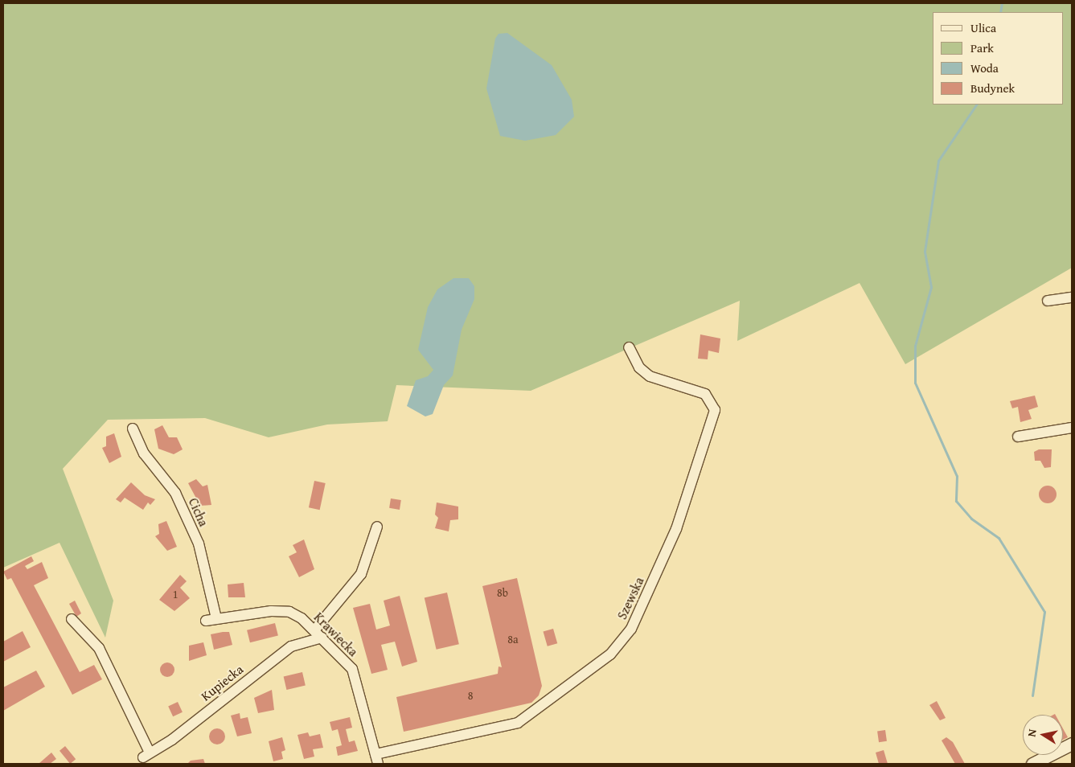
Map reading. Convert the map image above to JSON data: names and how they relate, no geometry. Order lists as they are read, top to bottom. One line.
{"streets":{"street":["Cicha","Szewska","Krawiecka","Kupiecka"]},"crossings":[["Cicha","Krawiecka"],["Szewska","Krawiecka"],["Krawiecka","Kupiecka"]],"house_numbers":["8b","1","8a","8"],"legend":["Ulica","Park","Woda","Budynek"],"north":"left"}
